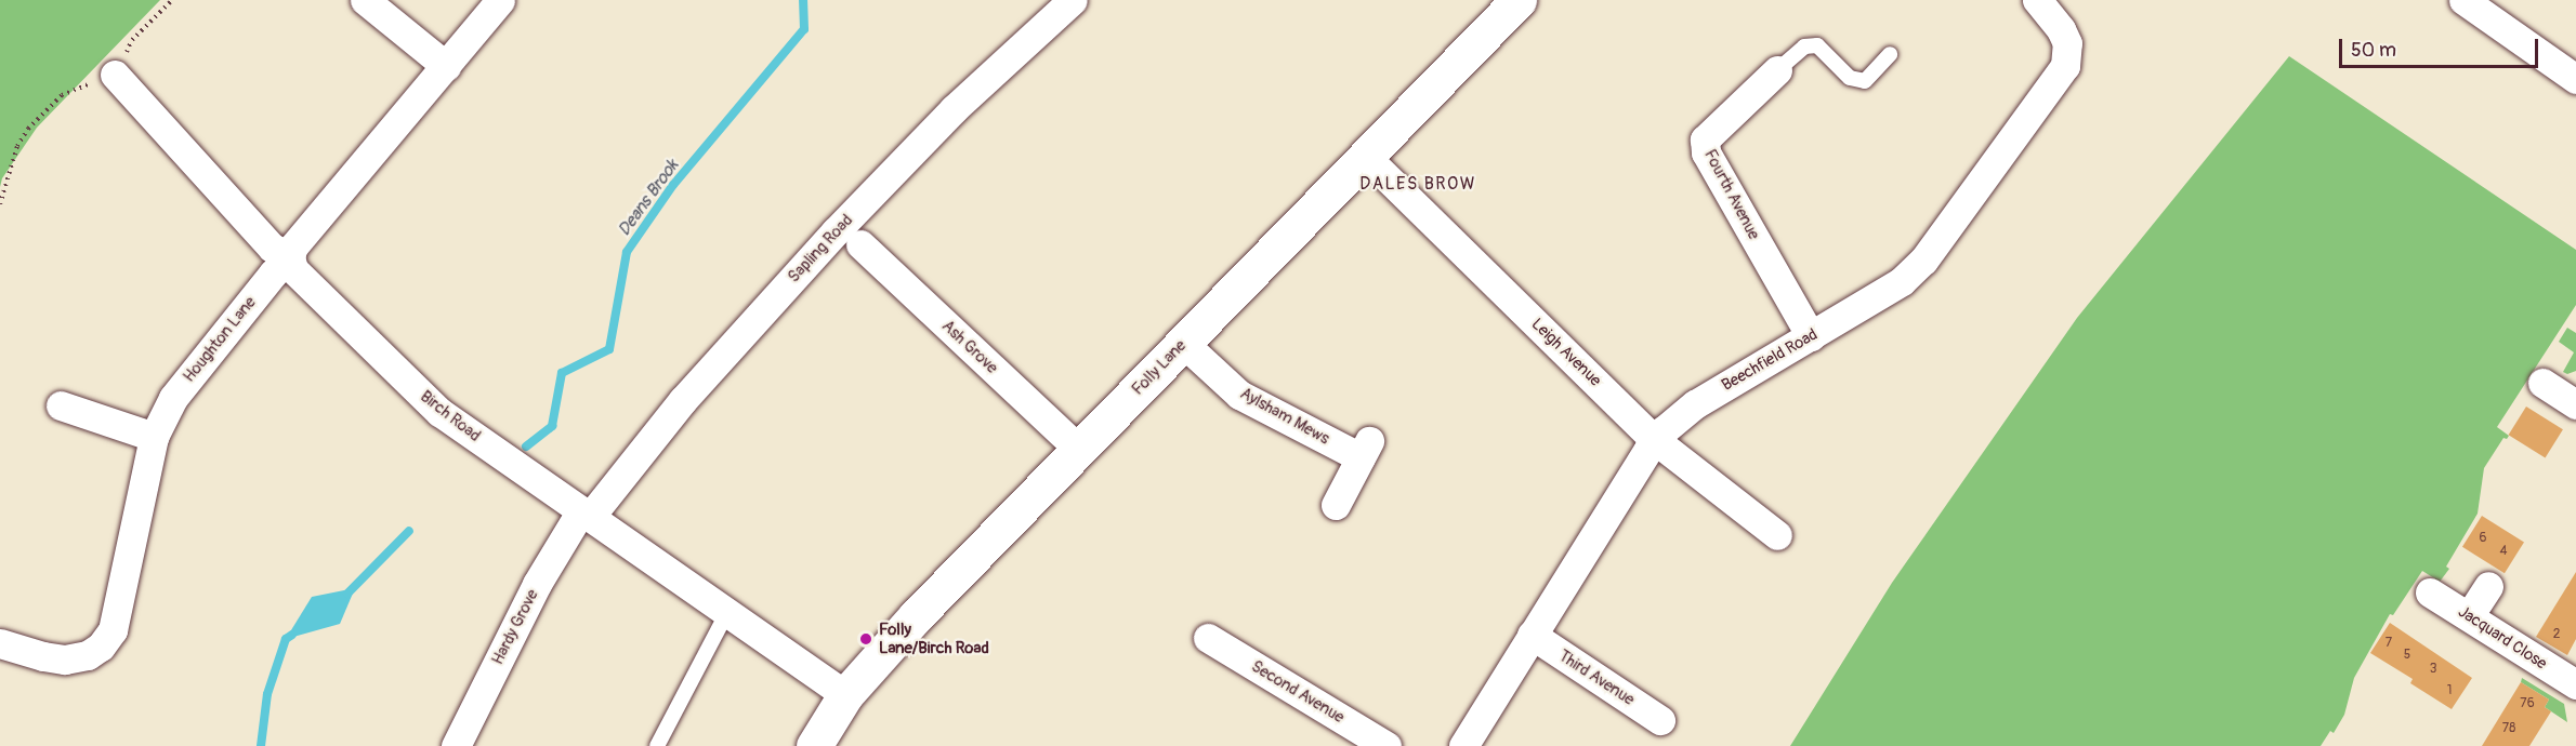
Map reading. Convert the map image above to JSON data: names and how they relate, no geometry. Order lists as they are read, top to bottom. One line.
{"streets":{"main road":["Folly Lane"],"street":["Fourth Avenue","Sapling Road","Houghton Lane","Ash Grove","Leigh Avenue","Beechfield Road","Birch Road","Aylsham Mews","Hardy Grove","Jacquard Close","Third Avenue","Second Avenue"]},"crossings":[["Fourth Avenue","Beechfield Road"],["Sapling Road","Birch Road"],["Sapling Road","Hardy Grove"],["Houghton Lane","Birch Road"],["Ash Grove","Folly Lane"],["Leigh Avenue","Beechfield Road"],["Leigh Avenue","Folly Lane"],["Beechfield Road","Third Avenue"],["Folly Lane","Birch Road"],["Folly Lane","Aylsham Mews"],["Birch Road","Hardy Grove"]],"districts":["DALES BROW"],"water":["Deans Brook"],"places":["Folly Lane/Birch Road"],"house_numbers":["6","4","2","7","5","3","1","76","78"],"scale_bar":"50 m"}
